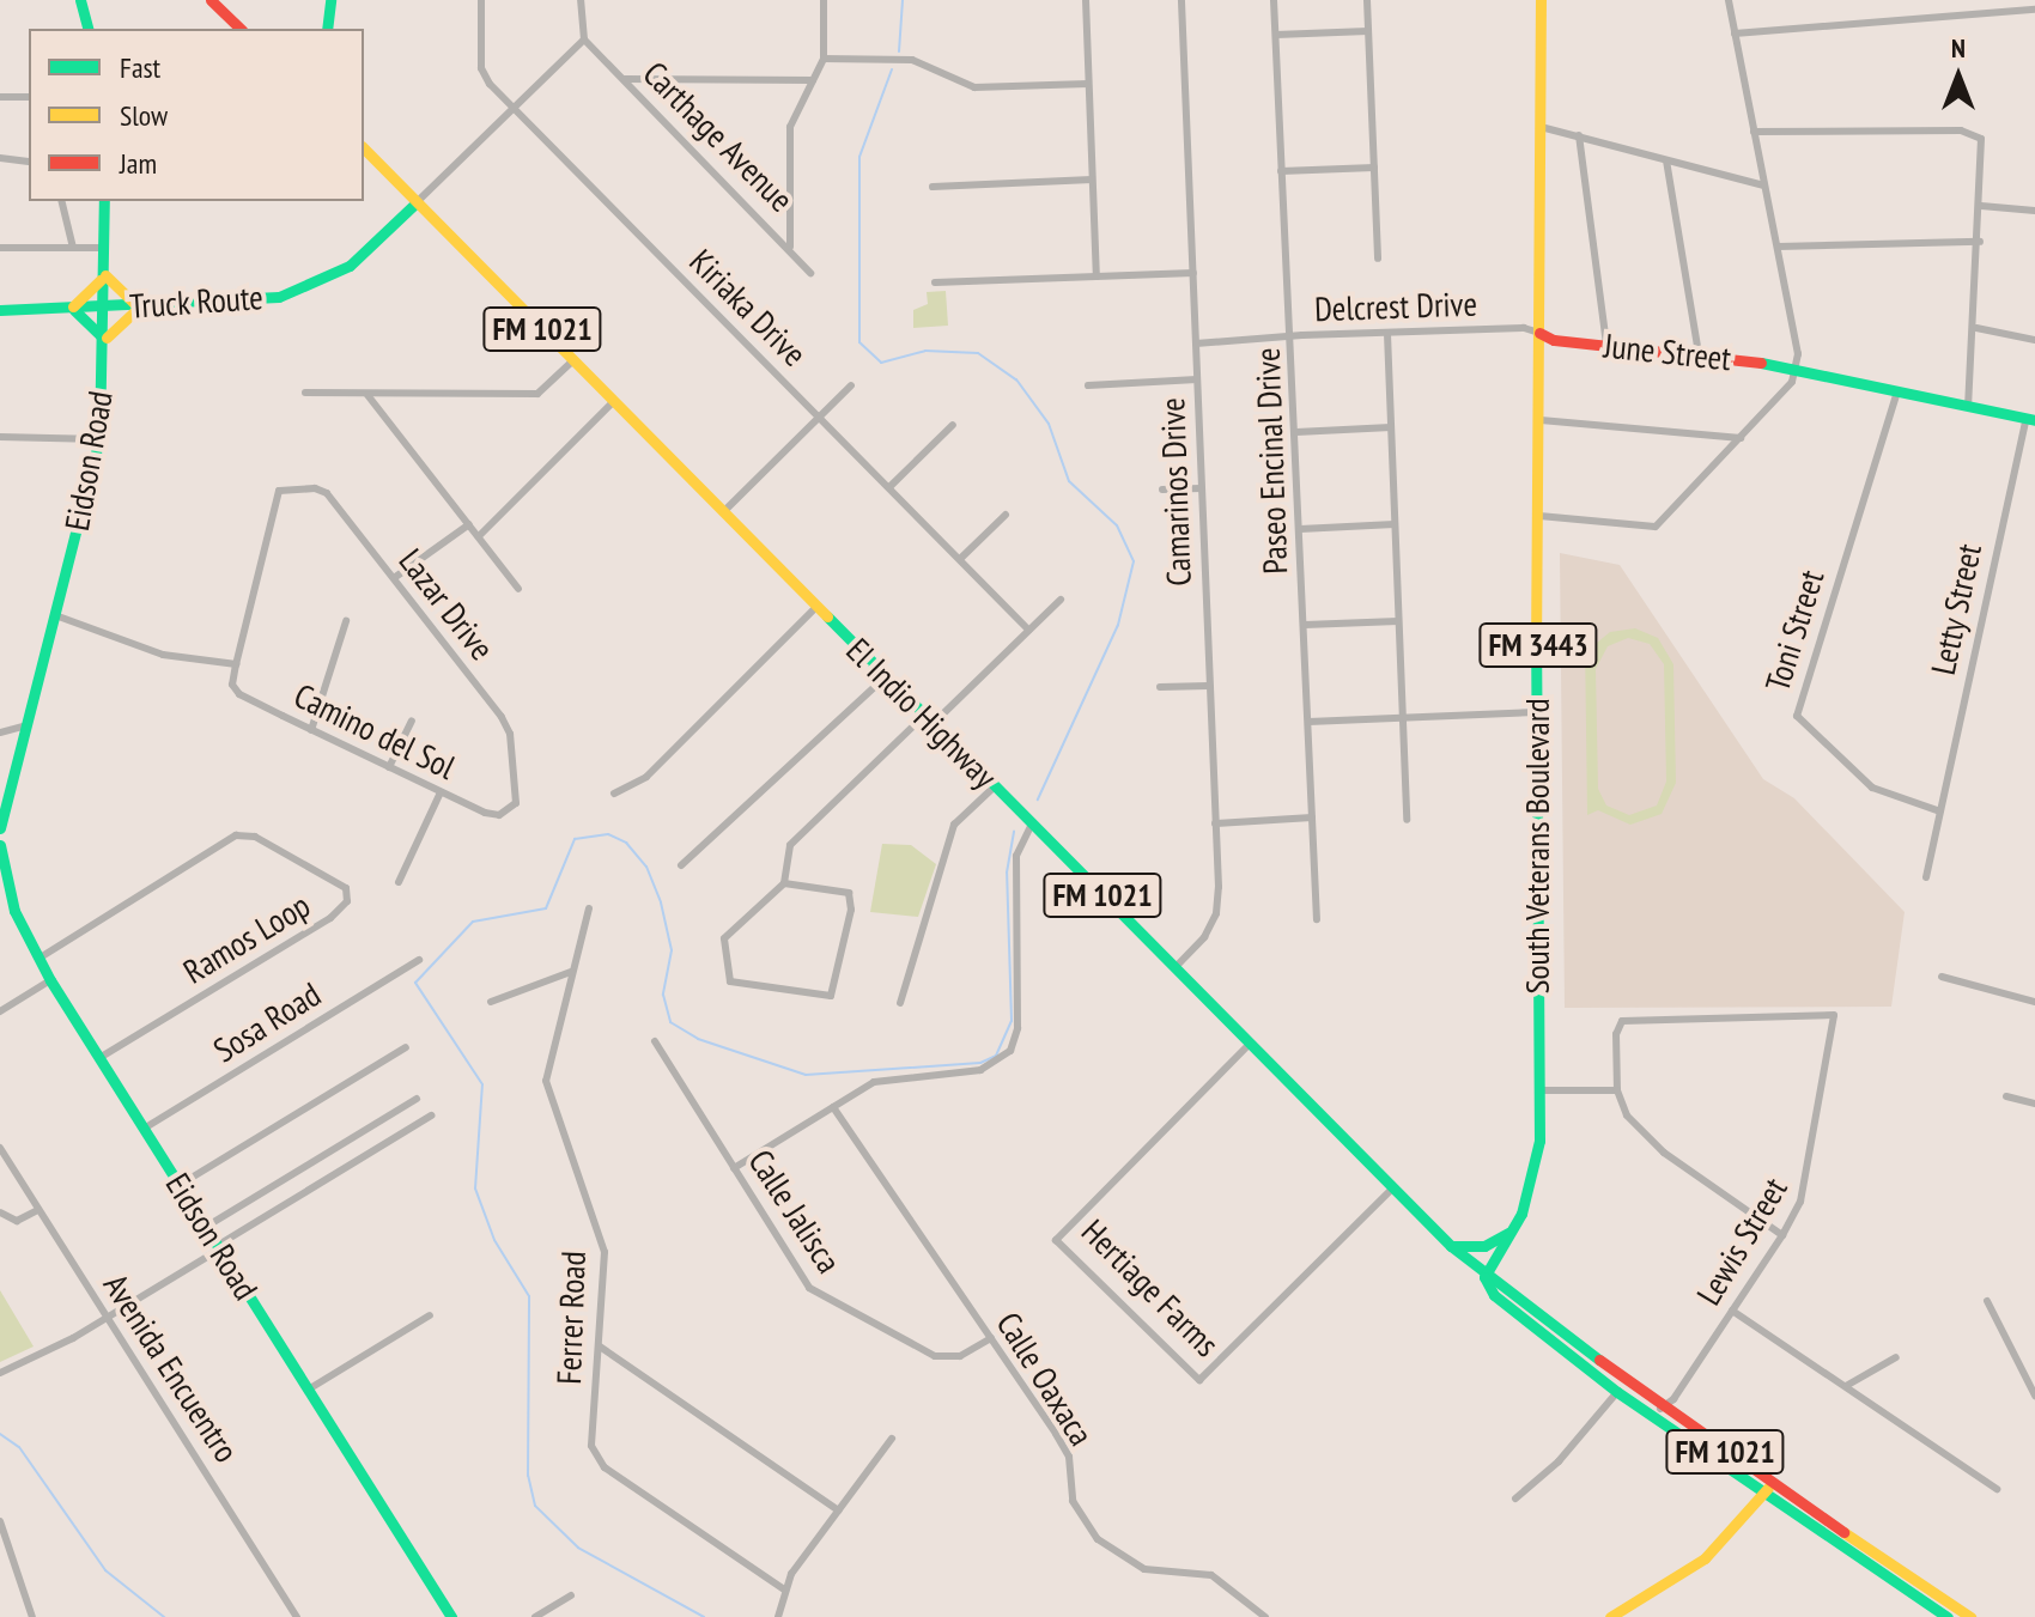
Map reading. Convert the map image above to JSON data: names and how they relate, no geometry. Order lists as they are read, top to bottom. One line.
{"streets":{"main road":["Truck Route","FM 1021","June Street","Eidson Road","FM 3443","El Indio Highway","South Veterans Boulevard"],"street":["Carthage Avenue","Delcrest Drive","Kiriaka Drive","Paseo Encinal Drive","Camarinos Drive","Lazar Drive","Letty Street","Toni Street","Camino del Sol","Ramos Loop","Sosa Road","Calle Jalisca","Lewis Street","Hertiage Farms","Ferrer Road","Avenida Encuentro","Calle Oaxaca"]},"crossings":[["Truck Route","Eidson Road"],["Truck Route","El Indio Highway"],["Delcrest Drive","June Street"],["Delcrest Drive","Paseo Encinal Drive"],["Delcrest Drive","Camarinos Drive"],["Delcrest Drive","South Veterans Boulevard"],["June Street","Letty Street"],["June Street","Toni Street"],["June Street","South Veterans Boulevard"],["Eidson Road","Ramos Loop"],["Eidson Road","Sosa Road"],["Camarinos Drive","El Indio Highway"],["Lazar Drive","Camino del Sol"],["Letty Street","Toni Street"],["El Indio Highway","South Veterans Boulevard"],["El Indio Highway","Lewis Street"],["El Indio Highway","Hertiage Farms"],["Calle Jalisca","Calle Oaxaca"]],"legend":["Fast","Slow","Jam"],"north":"top"}
